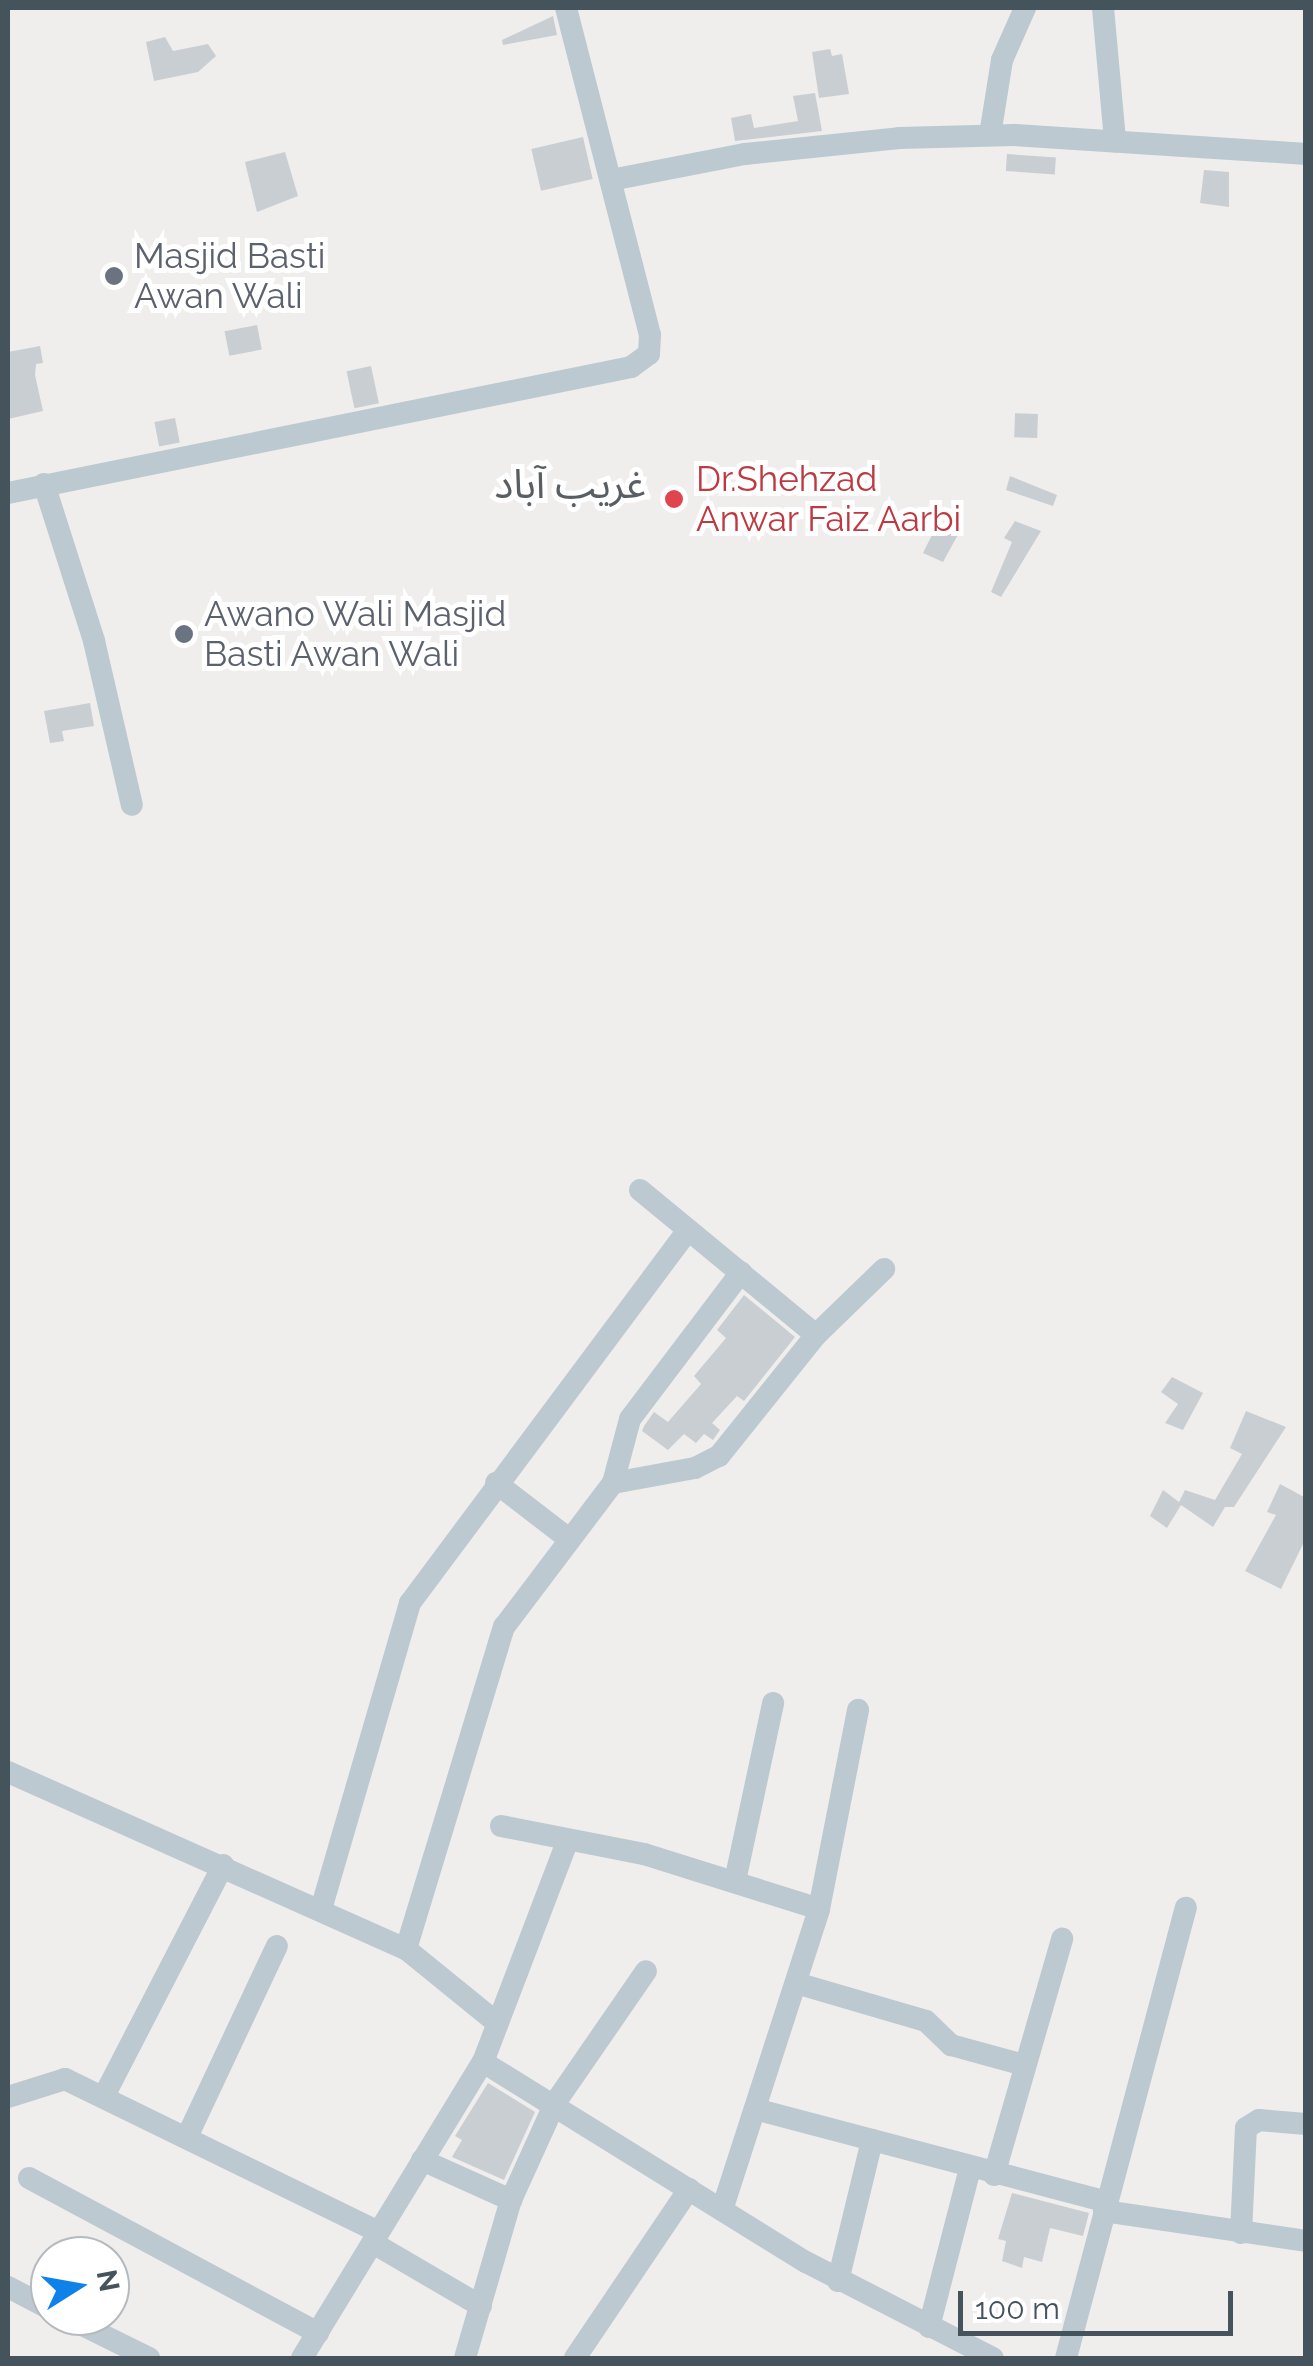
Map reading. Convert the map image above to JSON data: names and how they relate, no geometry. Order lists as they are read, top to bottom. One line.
{"districts":["غریب آباد"],"places":["Masjid Basti Awan Wali","Dr.Shehzad Anwar Faiz Aarbi","Awano Wali Masjid Basti Awan Wali"],"scale_bar":"100 m","north":"right"}
